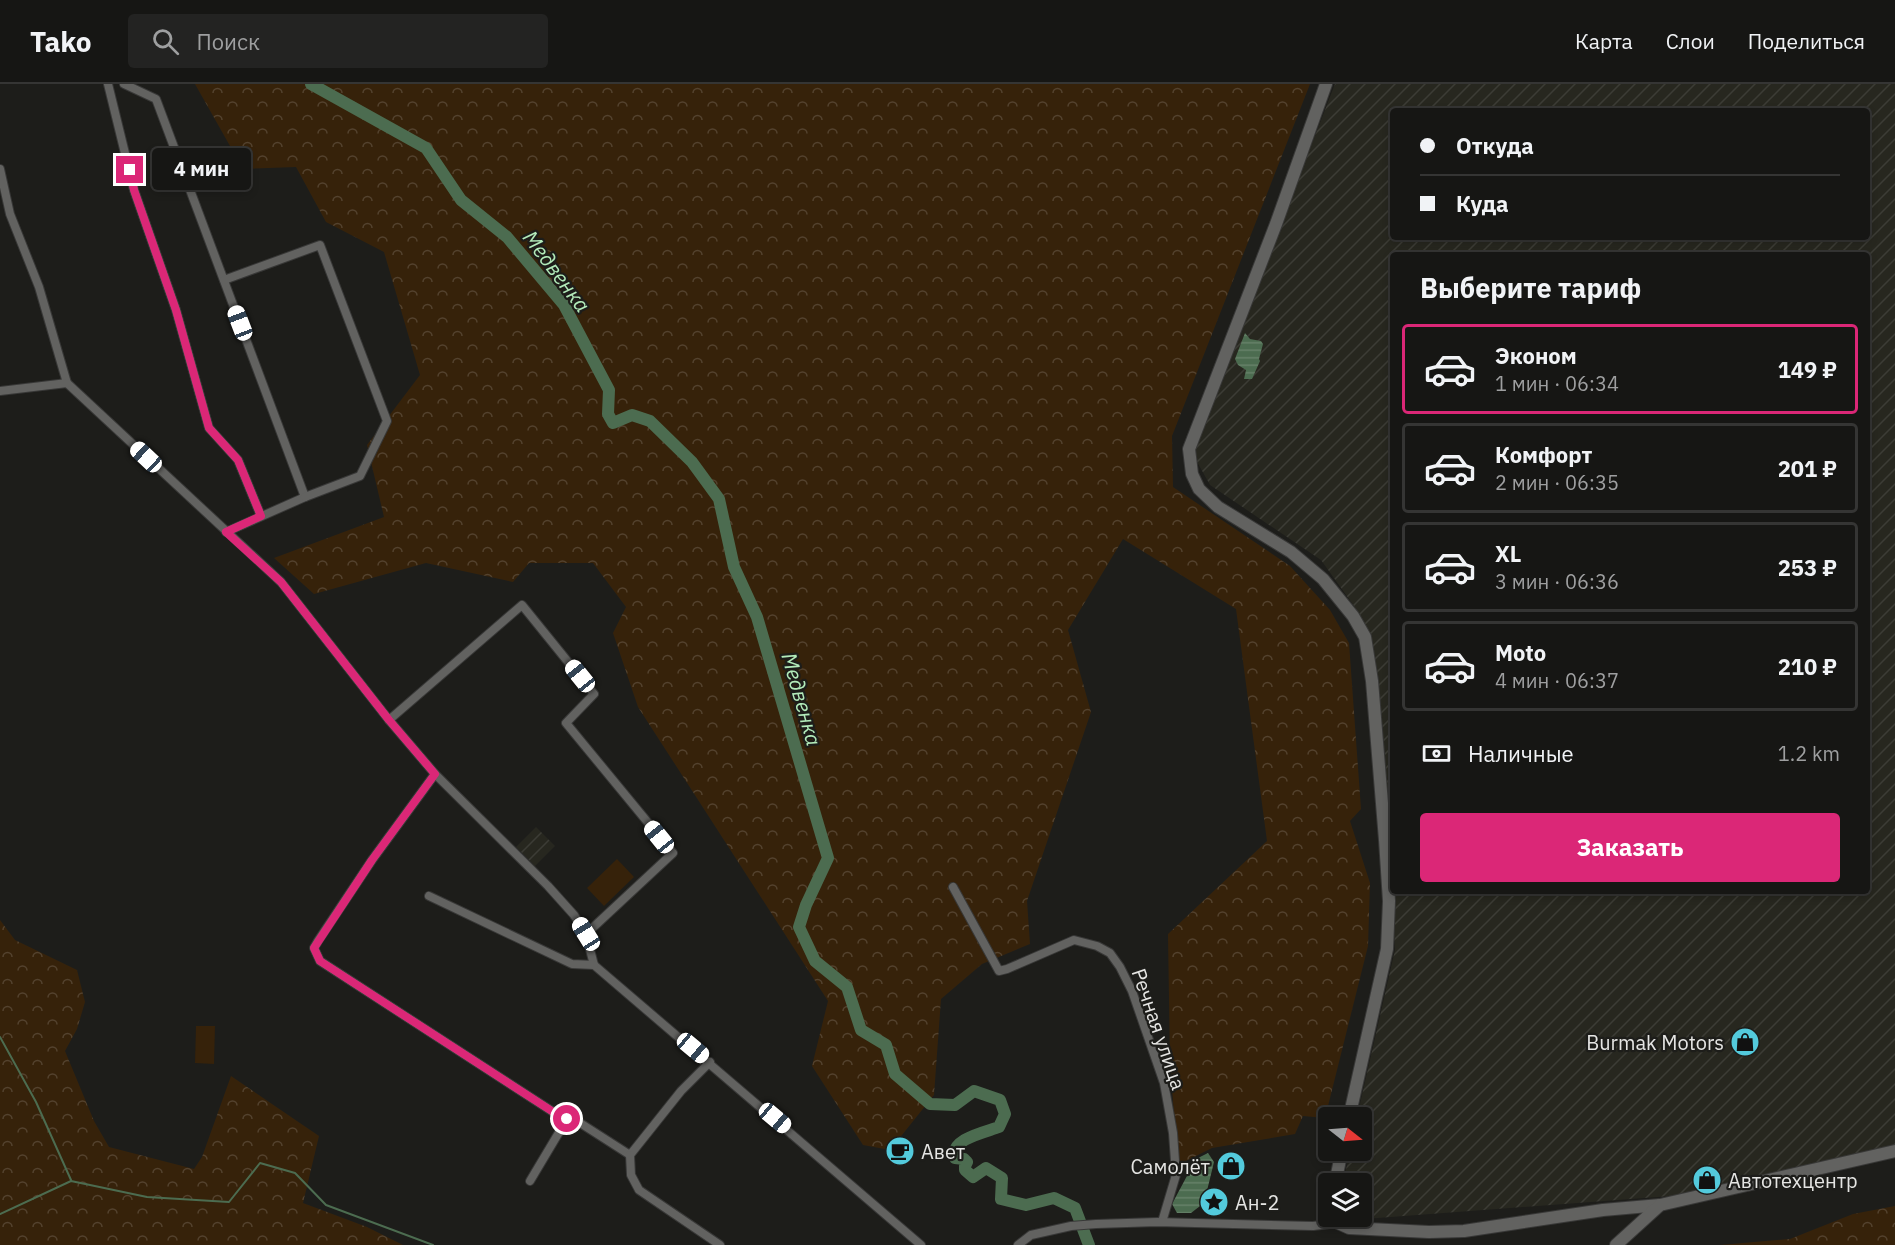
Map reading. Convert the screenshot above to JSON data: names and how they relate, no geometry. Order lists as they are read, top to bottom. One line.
{"streets":{"street":["Речная улица"]},"water":["Медвенка"],"places":{"shop":["Burmak Motors","Самолёт","Автотехцентр"],"cafe":["Авет"],"place":["Ан-2"]},"north":"right","page":{"header":"Tako","search":"Поиск","nav":["Карта","Слои","Поделиться"],"banner":["Откуда","Куда"],"bubble":"4 мин","heading":"Выберите тариф","list":[{"name":"Эконом","note":"1 мин · 06:34","value":"149 ₽"},{"name":"Комфорт","note":"2 мин · 06:35","value":"201 ₽"},{"name":"XL","note":"3 мин · 06:36","value":"253 ₽"},{"name":"Moto","note":"4 мин · 06:37","value":"210 ₽"}],"pay":["Наличные","1.2 km"],"buttons":"Заказать"}}
